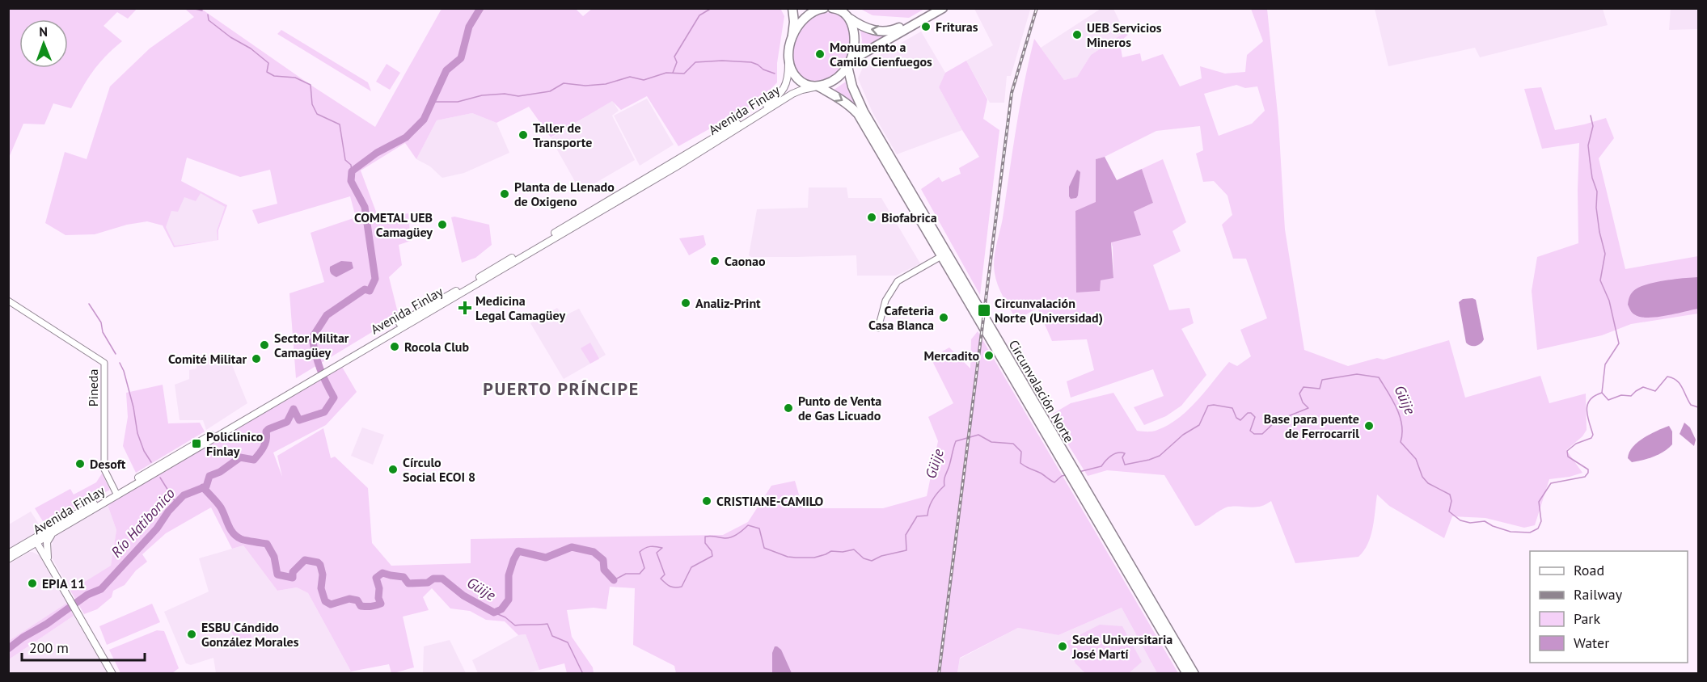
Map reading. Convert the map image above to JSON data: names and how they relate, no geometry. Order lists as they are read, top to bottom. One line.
{"streets":{"highway":["Circunvalación Norte"],"main road":["Avenida Finlay"],"street":["Pineda"]},"crossings":[["Avenida Finlay","Pineda"],["Avenida Finlay","Circunvalación Norte"]],"districts":["PUERTO PRÍNCIPE"],"water":["Güije","Río Hatibonico"],"places":{"other":["Frituras","UEB Servicios Mineros","Monumento a Camilo Cienfuegos","Taller de Transporte","Planta de Llenado de Oxigeno","Biofabrica","COMETAL UEB Camagüey","Caonao","Analiz-Print","Cafeteria Casa Blanca","Sector Militar Camagüey","Rocola Club","Mercadito","Comité Militar","Punto de Venta de Gas Licuado","Base para puente de Ferrocarril","Desoft","Círculo Social ECOI 8","CRISTIANE-CAMILO","EPIA 11","ESBU Cándido González Morales","Sede Universitaria José Martí"],"health":["Medicina Legal Camagüey"],"transit":["Circunvalación Norte (Universidad)","Policlinico Finlay"]},"legend":["Road","Railway","Park","Water"],"scale_bar":"200 m","north":"top"}
